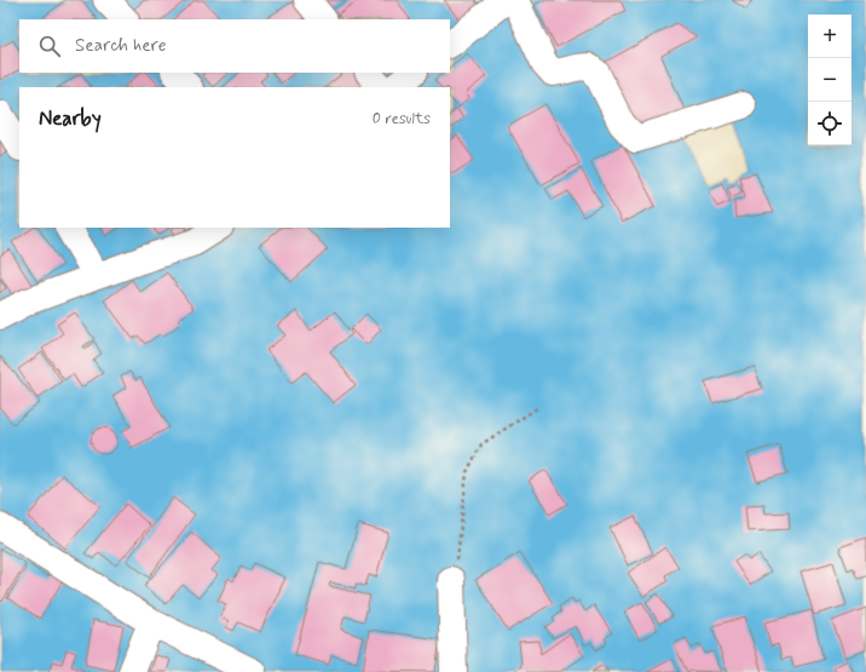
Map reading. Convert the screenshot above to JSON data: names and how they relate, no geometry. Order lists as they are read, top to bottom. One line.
{"page":{"map_buttons":["+","−"],"search":"Search here","heading":["Nearby","0 results"]}}
